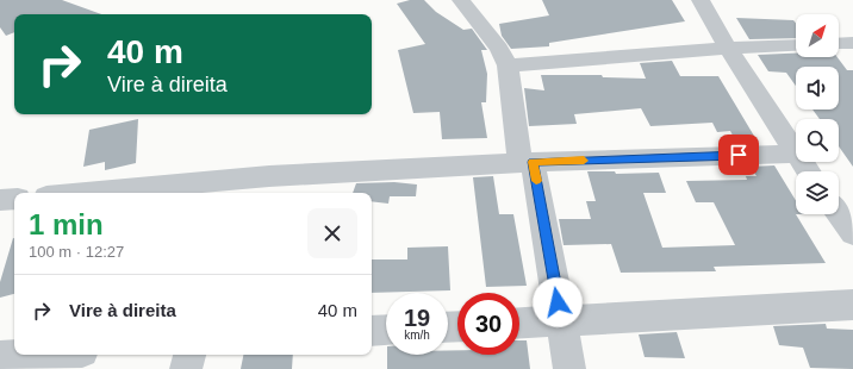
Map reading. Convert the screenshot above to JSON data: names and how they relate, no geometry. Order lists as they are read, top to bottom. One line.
{"north":"top right","page":{"turn":["40 m","Vire à direita"],"heading":["1 min","100 m · 12:27"],"list":[{"name":"Vire à direita","value":"40 m"}],"speed":"19 km/h","limit":"30"}}
